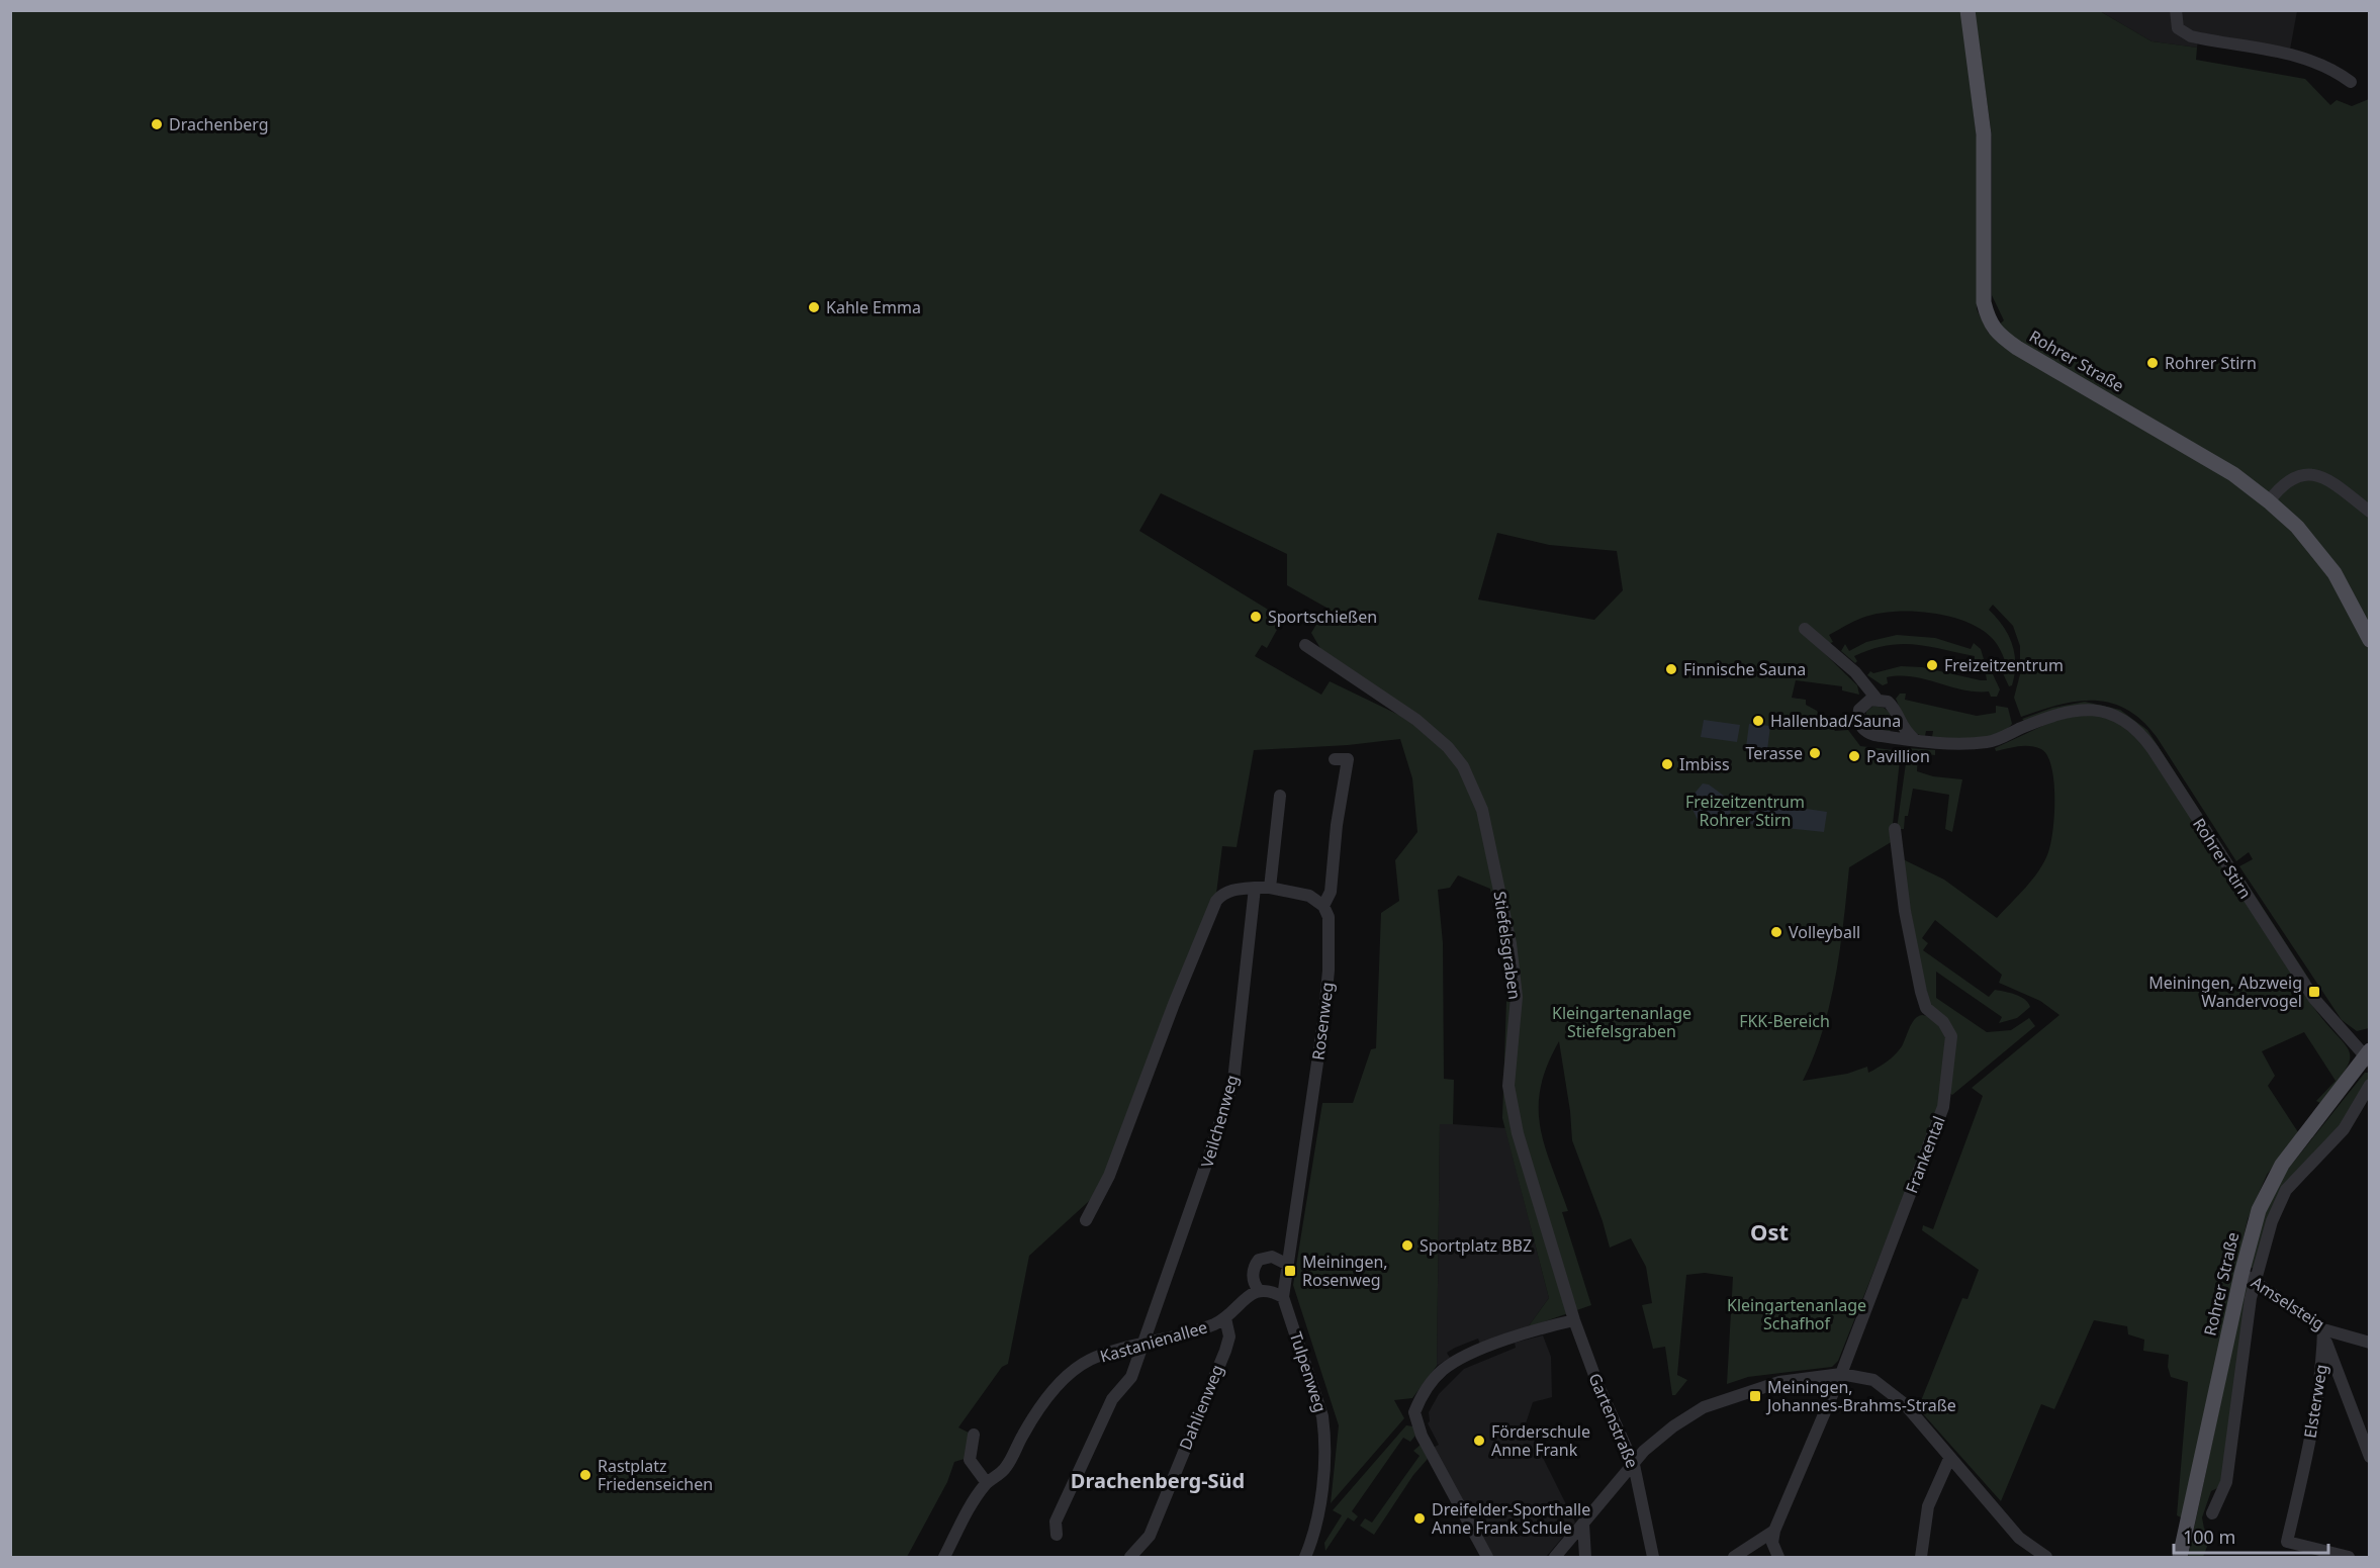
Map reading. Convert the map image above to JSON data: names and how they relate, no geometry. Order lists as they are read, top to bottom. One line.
{"streets":{"main road":["Rohrer Straße"],"street":["Rohrer Stirn","Stiefelsgraben","Rosenweg","Veilchenweg","Frankental","Amselsteig","Kastanienallee","Tulpenweg","Elsterweg","Dahlienweg","Gartenstraße"]},"crossings":[["Rohrer Straße","Rohrer Stirn"],["Rohrer Straße","Amselsteig"],["Stiefelsgraben","Gartenstraße"],["Rosenweg","Tulpenweg"],["Veilchenweg","Kastanienallee"],["Amselsteig","Elsterweg"],["Kastanienallee","Dahlienweg"]],"districts":["Ost","Drachenberg-Süd"],"parks":["Freizeitzentrum Rohrer Stirn","Kleingartenanlage Stiefelsgraben","FKK-Bereich","Kleingartenanlage Schafhof"],"places":{"other":["Drachenberg","Kahle Emma","Rohrer Stirn","Sportschießen","Freizeitzentrum","Finnische Sauna","Hallenbad/Sauna","Terasse","Pavillion","Imbiss","Volleyball","Sportplatz BBZ","Förderschule Anne Frank","Rastplatz Friedenseichen","Dreifelder-Sporthalle Anne Frank Schule"],"transit":["Meiningen, Abzweig Wandervogel","Meiningen, Rosenweg","Meiningen, Johannes-Brahms-Straße"]},"scale_bar":"100 m"}
